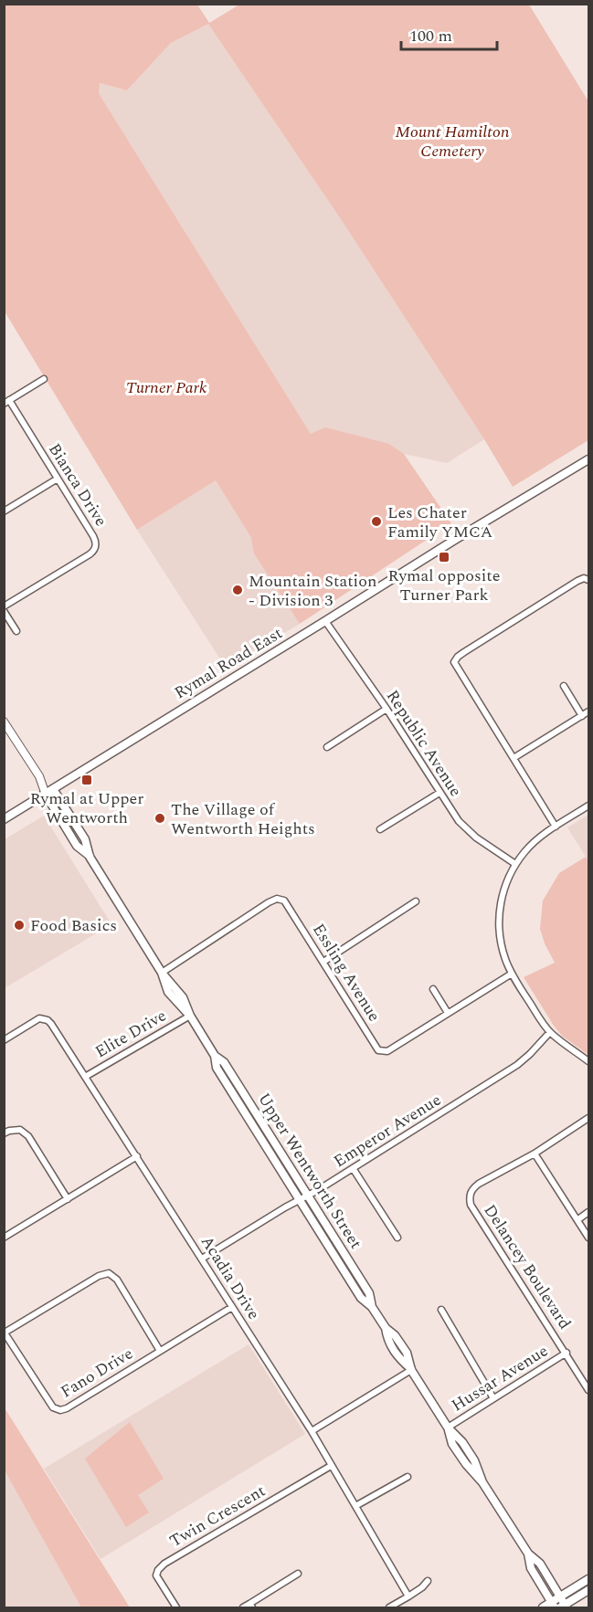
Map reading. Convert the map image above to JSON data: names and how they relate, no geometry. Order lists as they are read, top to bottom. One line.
{"streets":{"main road":["Rymal Road East","Upper Wentworth Street"],"street":["Bianca Drive","Republic Avenue","Essling Avenue","Elite Drive","Emperor Avenue","Delancey Boulevard","Acadia Drive","Fano Drive","Hussar Avenue","Twin Crescent"]},"crossings":[["Rymal Road East","Republic Avenue"],["Rymal Road East","Upper Wentworth Street"],["Essling Avenue","Upper Wentworth Street"],["Elite Drive","Upper Wentworth Street"],["Elite Drive","Acadia Drive"],["Emperor Avenue","Upper Wentworth Street"],["Emperor Avenue","Acadia Drive"],["Upper Wentworth Street","Hussar Avenue"],["Delancey Boulevard","Hussar Avenue"],["Acadia Drive","Fano Drive"],["Acadia Drive","Twin Crescent"]],"parks":["Mount Hamilton Cemetery","Turner Park"],"places":{"other":["Les Chater Family YMCA","Mountain Station - Division 3","The Village of Wentworth Heights","Food Basics"],"transit":["Rymal opposite Turner Park","Rymal at Upper Wentworth"]},"scale_bar":"100 m"}
